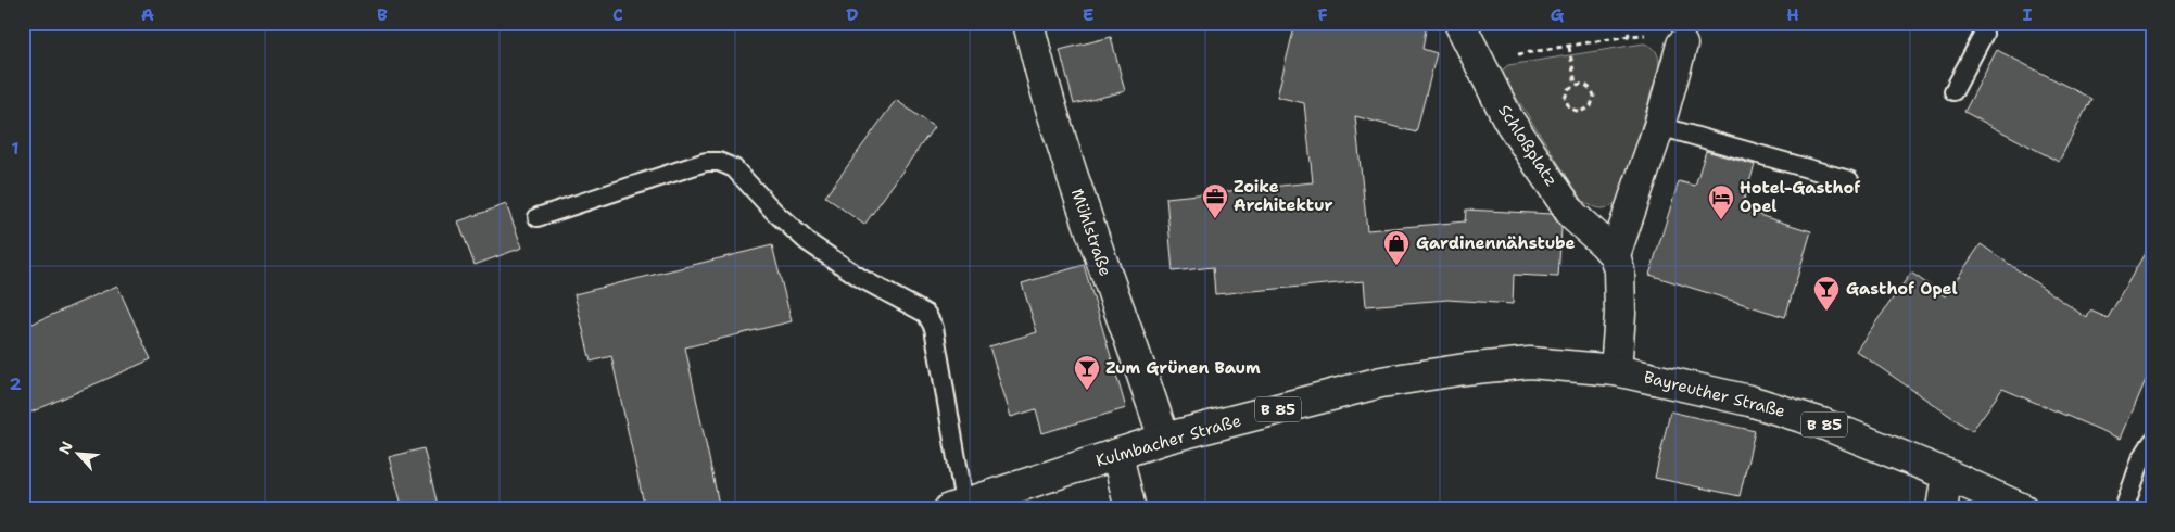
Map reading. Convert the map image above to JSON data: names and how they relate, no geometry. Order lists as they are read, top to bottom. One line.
{"streets":{"street":["Schloßplatz","Mühlstraße","Bayreuther Straße","B 85","Kulmbacher Straße"]},"crossings":[["Mühlstraße","Kulmbacher Straße"],["Bayreuther Straße","Kulmbacher Straße"]],"places":{"office":["Zoike Architektur"],"hotel":["Hotel-Gasthof Opel"],"shop":["Gardinennähstube"],"bar":["Gasthof Opel","Zum Grünen Baum"]},"north":"top left","grid":{"columns":["A","B","C","D","E","F","G","H","I"],"rows":["1","2"]}}
